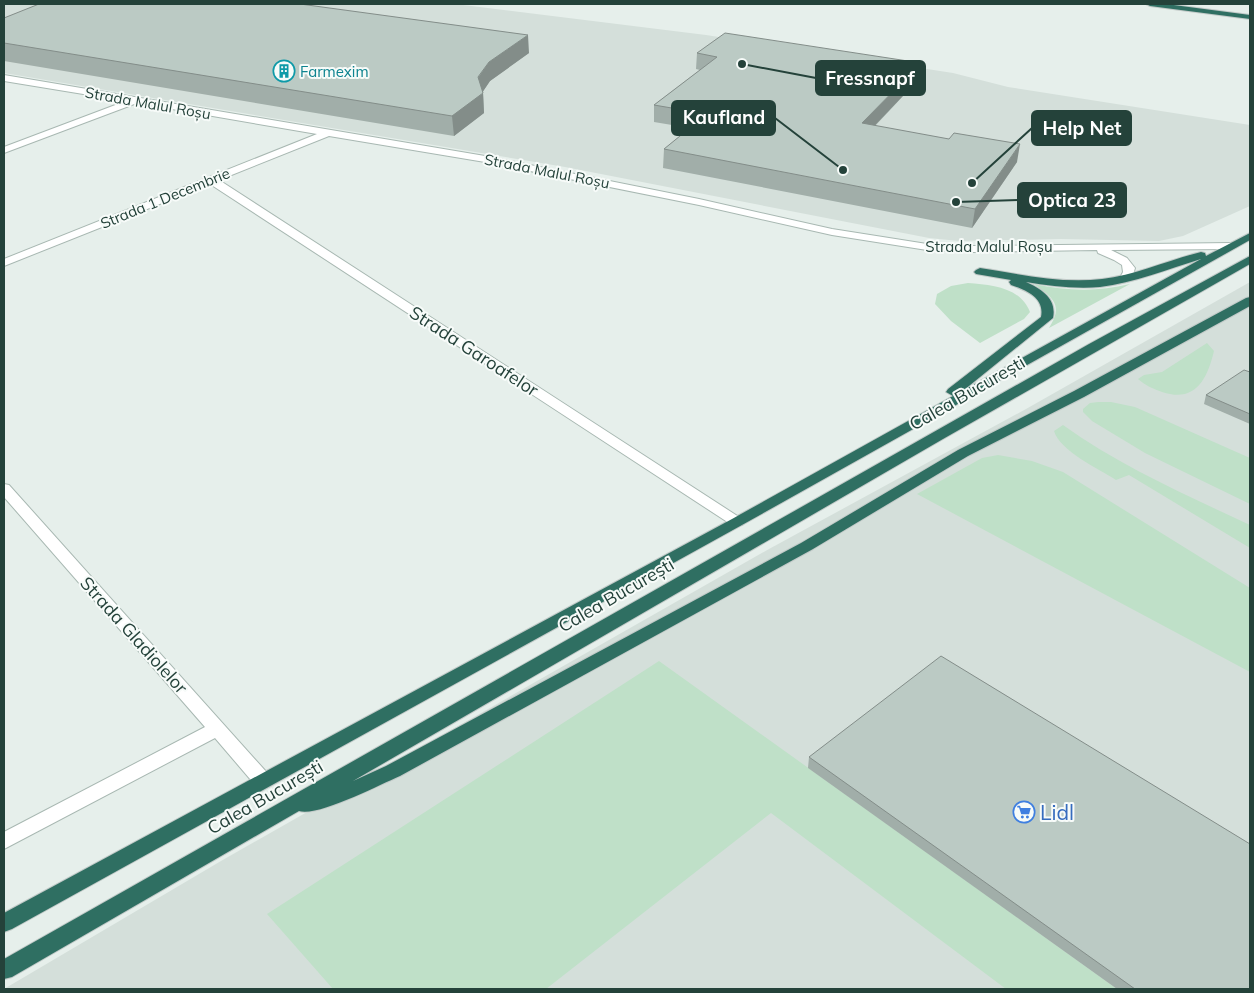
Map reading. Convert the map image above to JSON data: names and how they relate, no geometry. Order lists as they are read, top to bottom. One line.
{"streets":{"highway":["Calea București"],"street":["Strada Malul Roșu","Strada 1 Decembrie","Strada Garoafelor","Strada Gladiolelor"]},"crossings":[["Strada Malul Roșu","Strada 1 Decembrie"],["Strada Malul Roșu","Calea București"],["Strada 1 Decembrie","Strada Garoafelor"],["Strada Garoafelor","Calea București"],["Calea București","Strada Gladiolelor"]],"places":{"other":["Fressnapf","Kaufland","Help Net","Optica 23"],"building":["Farmexim"],"supermarket":["Lidl"]}}
